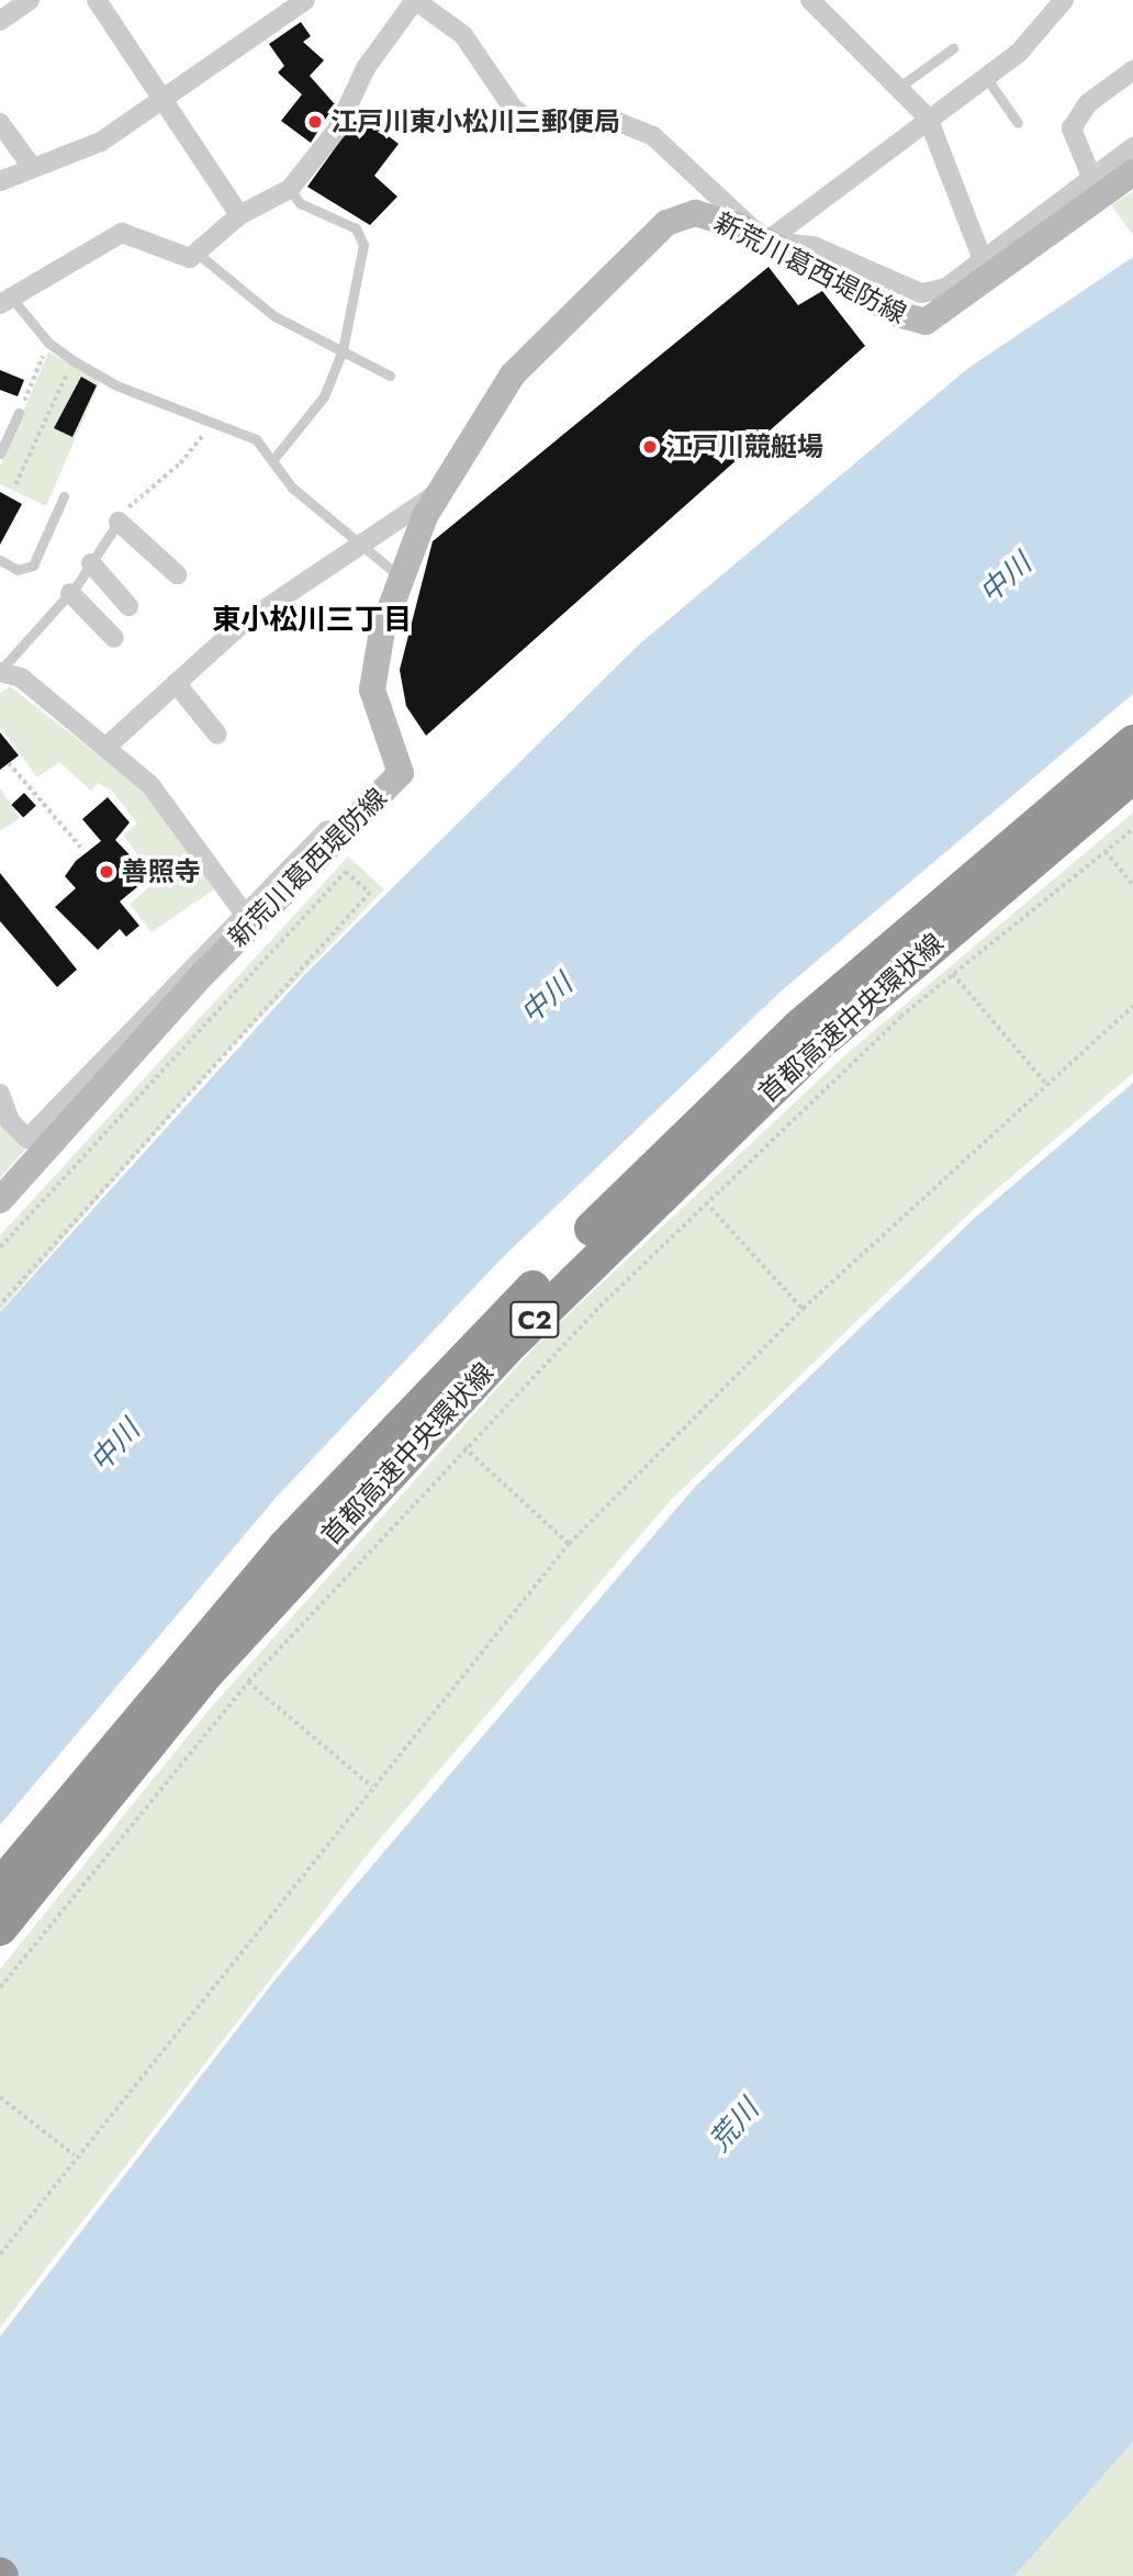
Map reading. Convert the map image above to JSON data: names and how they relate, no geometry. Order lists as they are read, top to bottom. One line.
{"streets":{"highway":["首都高速中央環状線","C2"],"main road":["新荒川葛西堤防線"]},"districts":["東小松川三丁目"],"water":["中川","荒川"],"places":["江戸川東小松川三郵便局","江戸川競艇場","善照寺"]}
